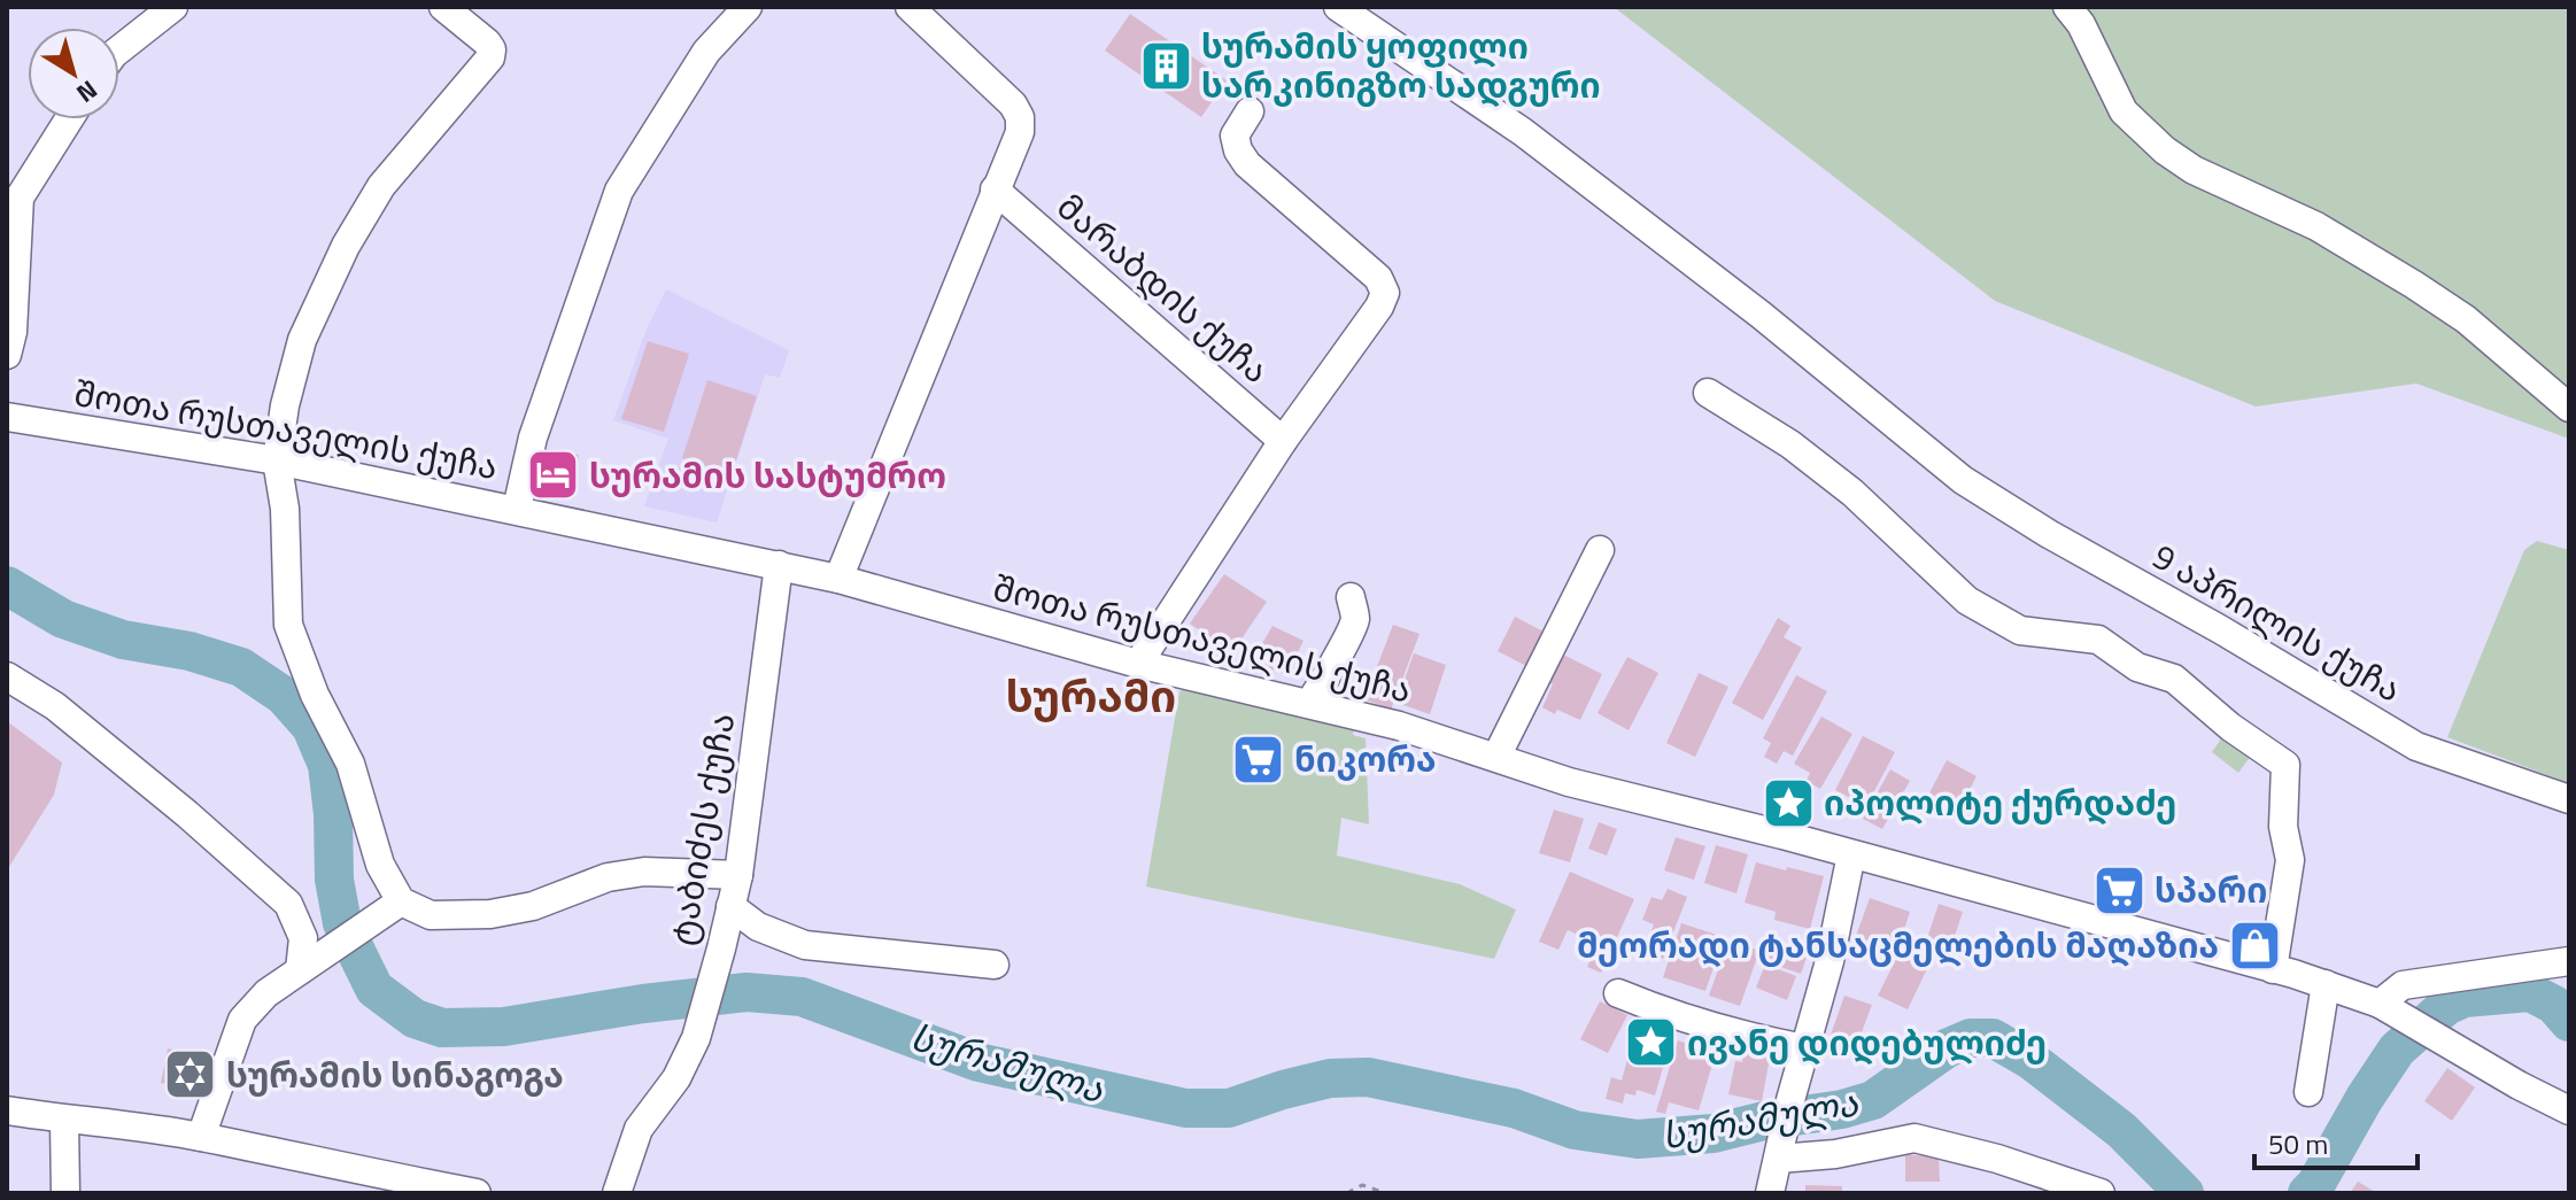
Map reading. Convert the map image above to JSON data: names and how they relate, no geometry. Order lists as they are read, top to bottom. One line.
{"streets":{"street":["მარაბდის ქუჩა","შოთა რუსთაველის ქუჩა","9 აპრილის ქუჩა","ტაბიძეს ქუჩა"]},"crossings":[["შოთა რუსთაველის ქუჩა","ტაბიძეს ქუჩა"]],"districts":["სურამი"],"water":["სურამულა"],"places":{"building":["სურამის ყოფილი სარკინიგზო სადგური"],"hotel":["სურამის სასტუმრო"],"supermarket":["ნიკორა","სპარი"],"place":["იპოლიტე ქურდაძე","ივანე დიდებულიძე"],"shop":["მეორადი ტანსაცმელების მაღაზია"],"synagogue":["სურამის სინაგოგა"]},"scale_bar":"50 m","north":"bottom right"}
